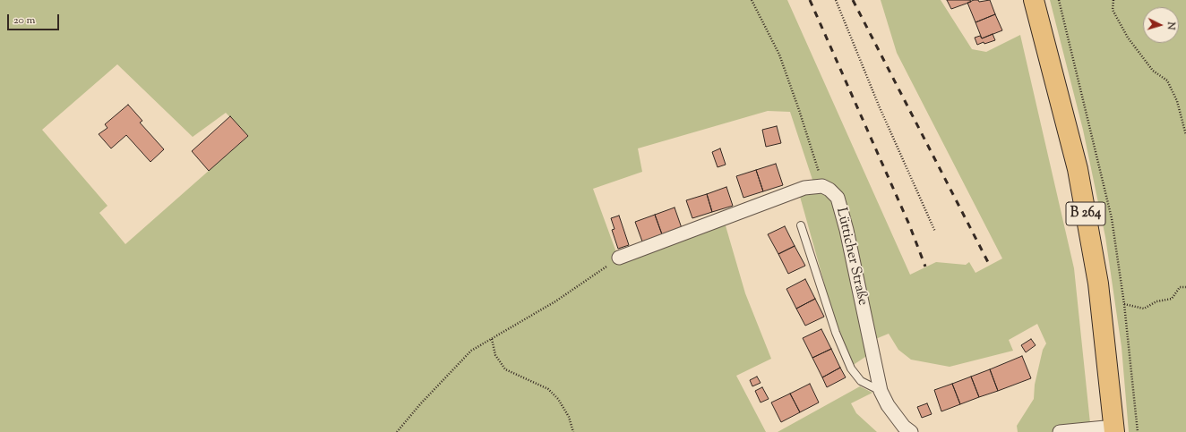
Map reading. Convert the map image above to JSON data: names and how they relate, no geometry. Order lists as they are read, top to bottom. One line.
{"streets":{"main road":["B 264"],"street":["Lütticher Straße"]},"scale_bar":"20 m","north":"right"}
